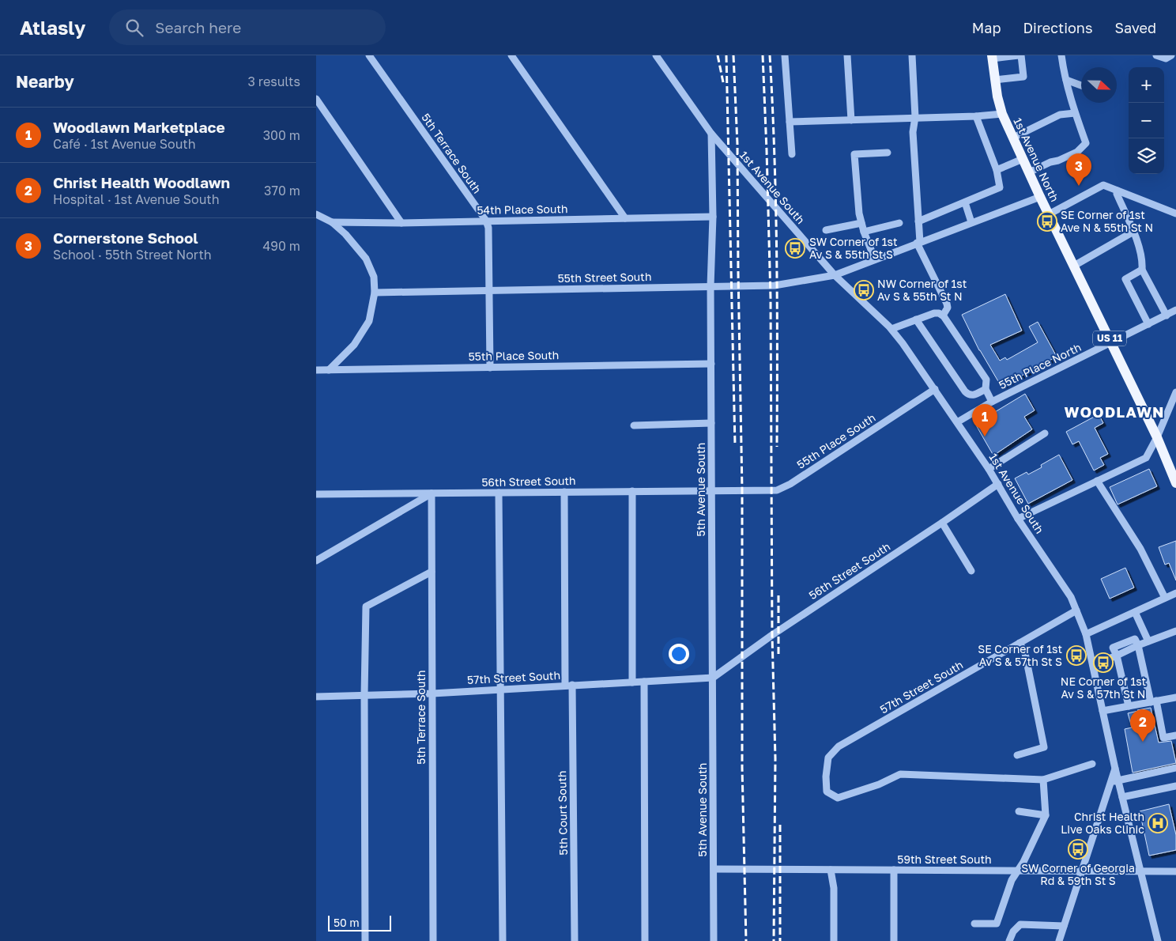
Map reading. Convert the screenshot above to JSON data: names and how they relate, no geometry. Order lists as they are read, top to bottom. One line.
{"streets":{"main road":["1st Avenue North","US 11"],"street":["5th Terrace South","1st Avenue South","54th Place South","55th Street South","55th Place South","55th Place North","56th Street South","5th Avenue South","57th Street South","5th Court South","59th Street South"]},"crossings":[["5th Terrace South","54th Place South"],["5th Terrace South","55th Street South"],["5th Terrace South","55th Place South"],["5th Terrace South","56th Street South"],["5th Terrace South","57th Street South"],["1st Avenue North","55th Street South"],["1st Avenue North","55th Place North"],["1st Avenue South","55th Street South"],["1st Avenue South","55th Place South"],["1st Avenue South","55th Place North"],["1st Avenue South","56th Street South"],["1st Avenue South","5th Avenue South"],["1st Avenue South","57th Street South"],["1st Avenue South","59th Street South"],["54th Place South","5th Avenue South"],["55th Street South","5th Avenue South"],["55th Place South","56th Street South"],["55th Place South","5th Avenue South"],["56th Street South","5th Avenue South"],["56th Street South","57th Street South"],["56th Street South","5th Court South"],["5th Avenue South","57th Street South"],["5th Avenue South","59th Street South"],["57th Street South","5th Court South"]],"districts":["WOODLAWN"],"places":{"bus stop":["SE Corner of 1st Ave N & 55th St N","SW Corner of 1st Av S & 55th St S","NW Corner of 1st Av S & 55th St N","SE Corner of 1st Av S & 57th St S","NE Corner of 1st Av S & 57th St N","SW Corner of Georgia Rd & 59th St S"],"hospital":["Christ Health Live Oaks Clinic"]},"scale_bar":"50 m","north":"right","page":{"header":"Atlasly","search":"Search here","nav":["Map","Directions","Saved"],"heading":["Nearby","3 results"],"map_buttons":["+","−"],"list":[{"mark":"1","name":"Woodlawn Marketplace","note":"Café · 1st Avenue South","value":"300 m"},{"mark":"2","name":"Christ Health Woodlawn","note":"Hospital · 1st Avenue South","value":"370 m"},{"mark":"3","name":"Cornerstone School","note":"School · 55th Street North","value":"490 m"}],"pins":["3","1","2"],"scale":"50 m"}}
